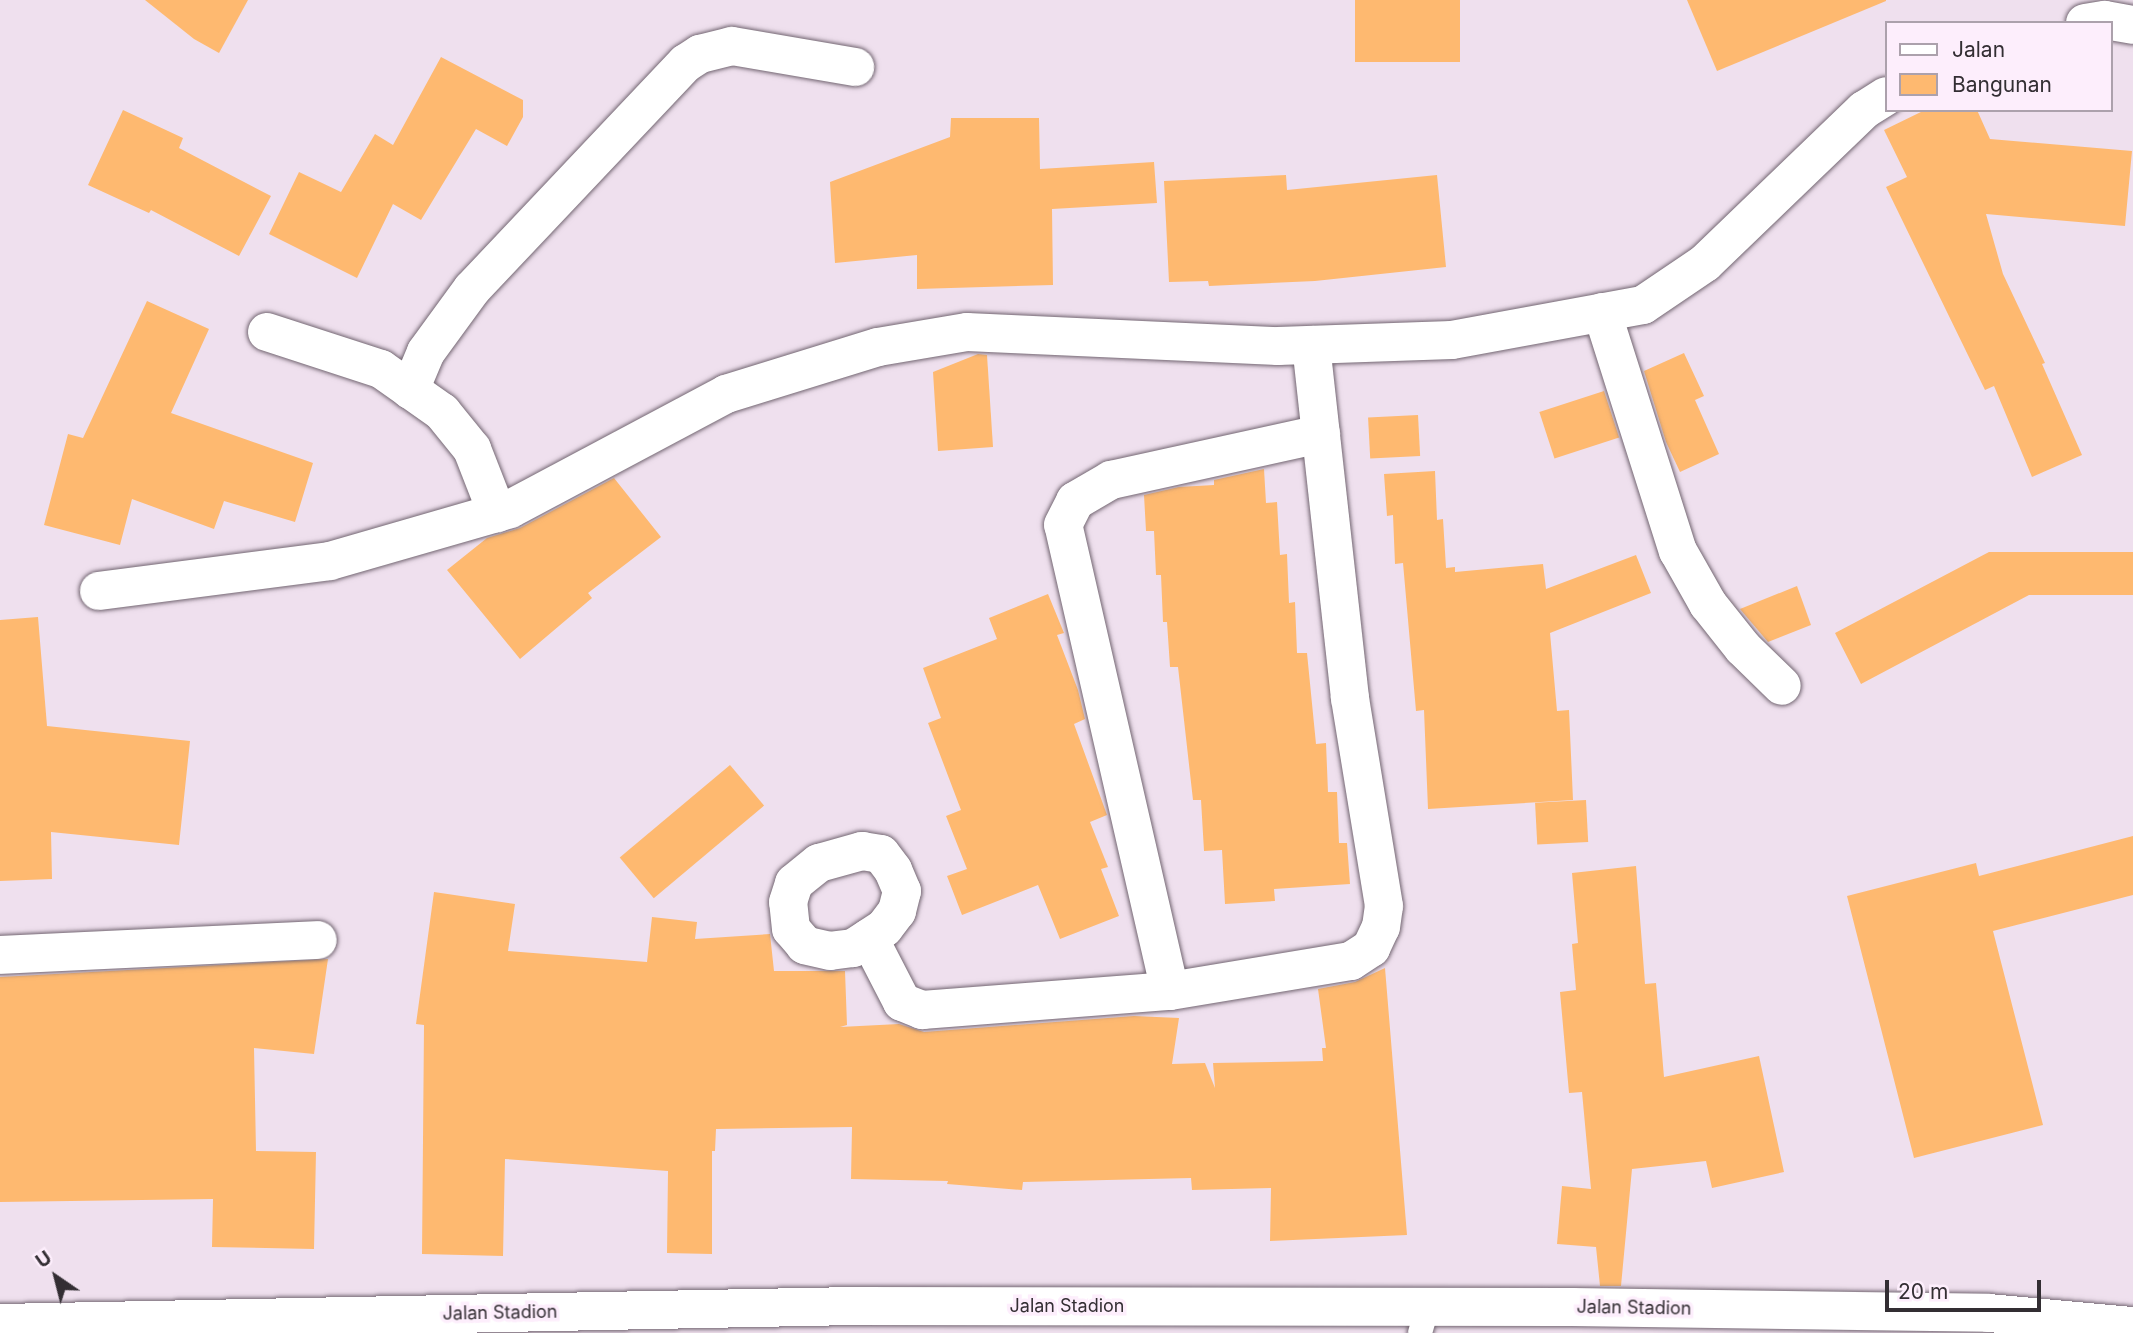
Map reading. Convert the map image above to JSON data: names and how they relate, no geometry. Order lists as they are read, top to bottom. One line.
{"streets":{"street":["Jalan Stadion"]},"legend":["Jalan","Bangunan"],"scale_bar":"20 m","north":"top left"}
